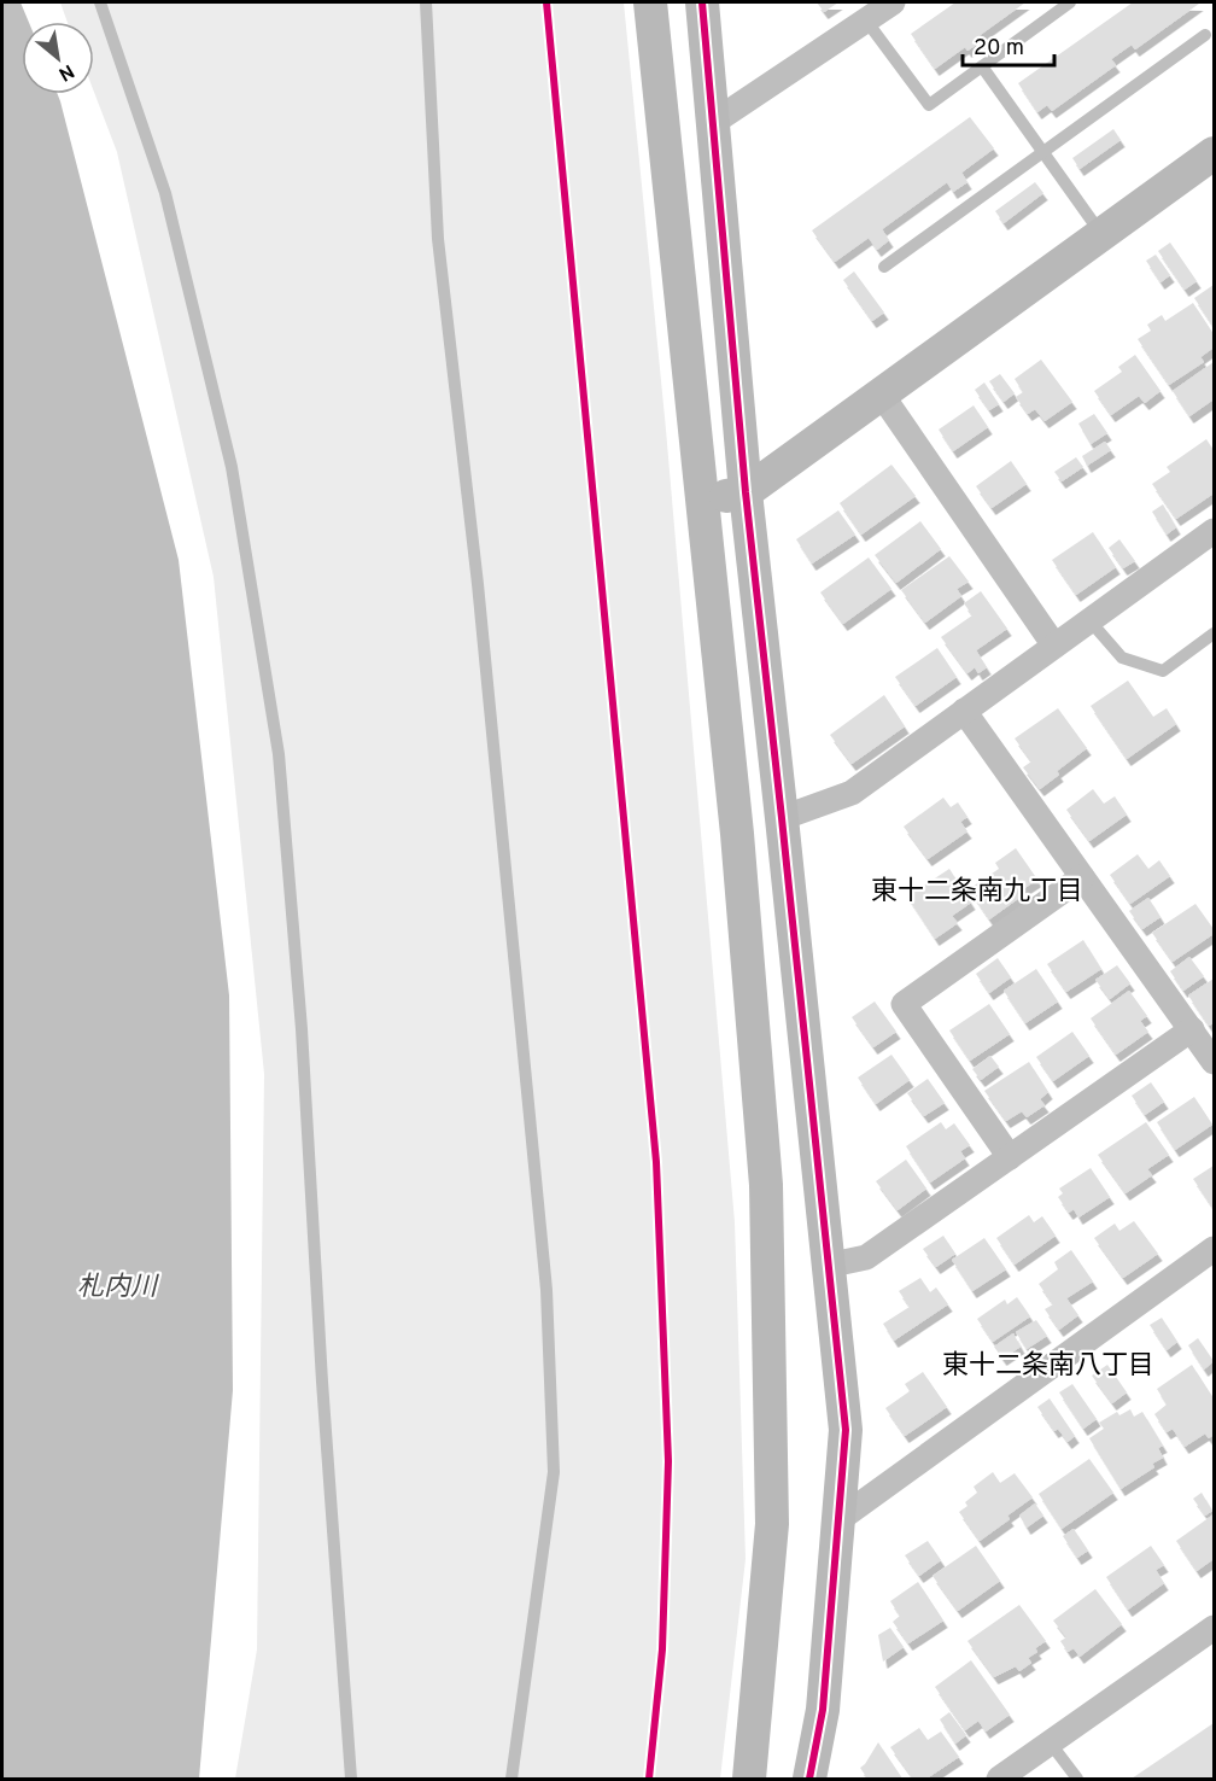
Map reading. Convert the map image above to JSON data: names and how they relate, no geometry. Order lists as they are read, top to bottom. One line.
{"districts":["東十二条南九丁目","東十二条南八丁目"],"water":["札内川"],"scale_bar":"20 m","north":"bottom right"}
